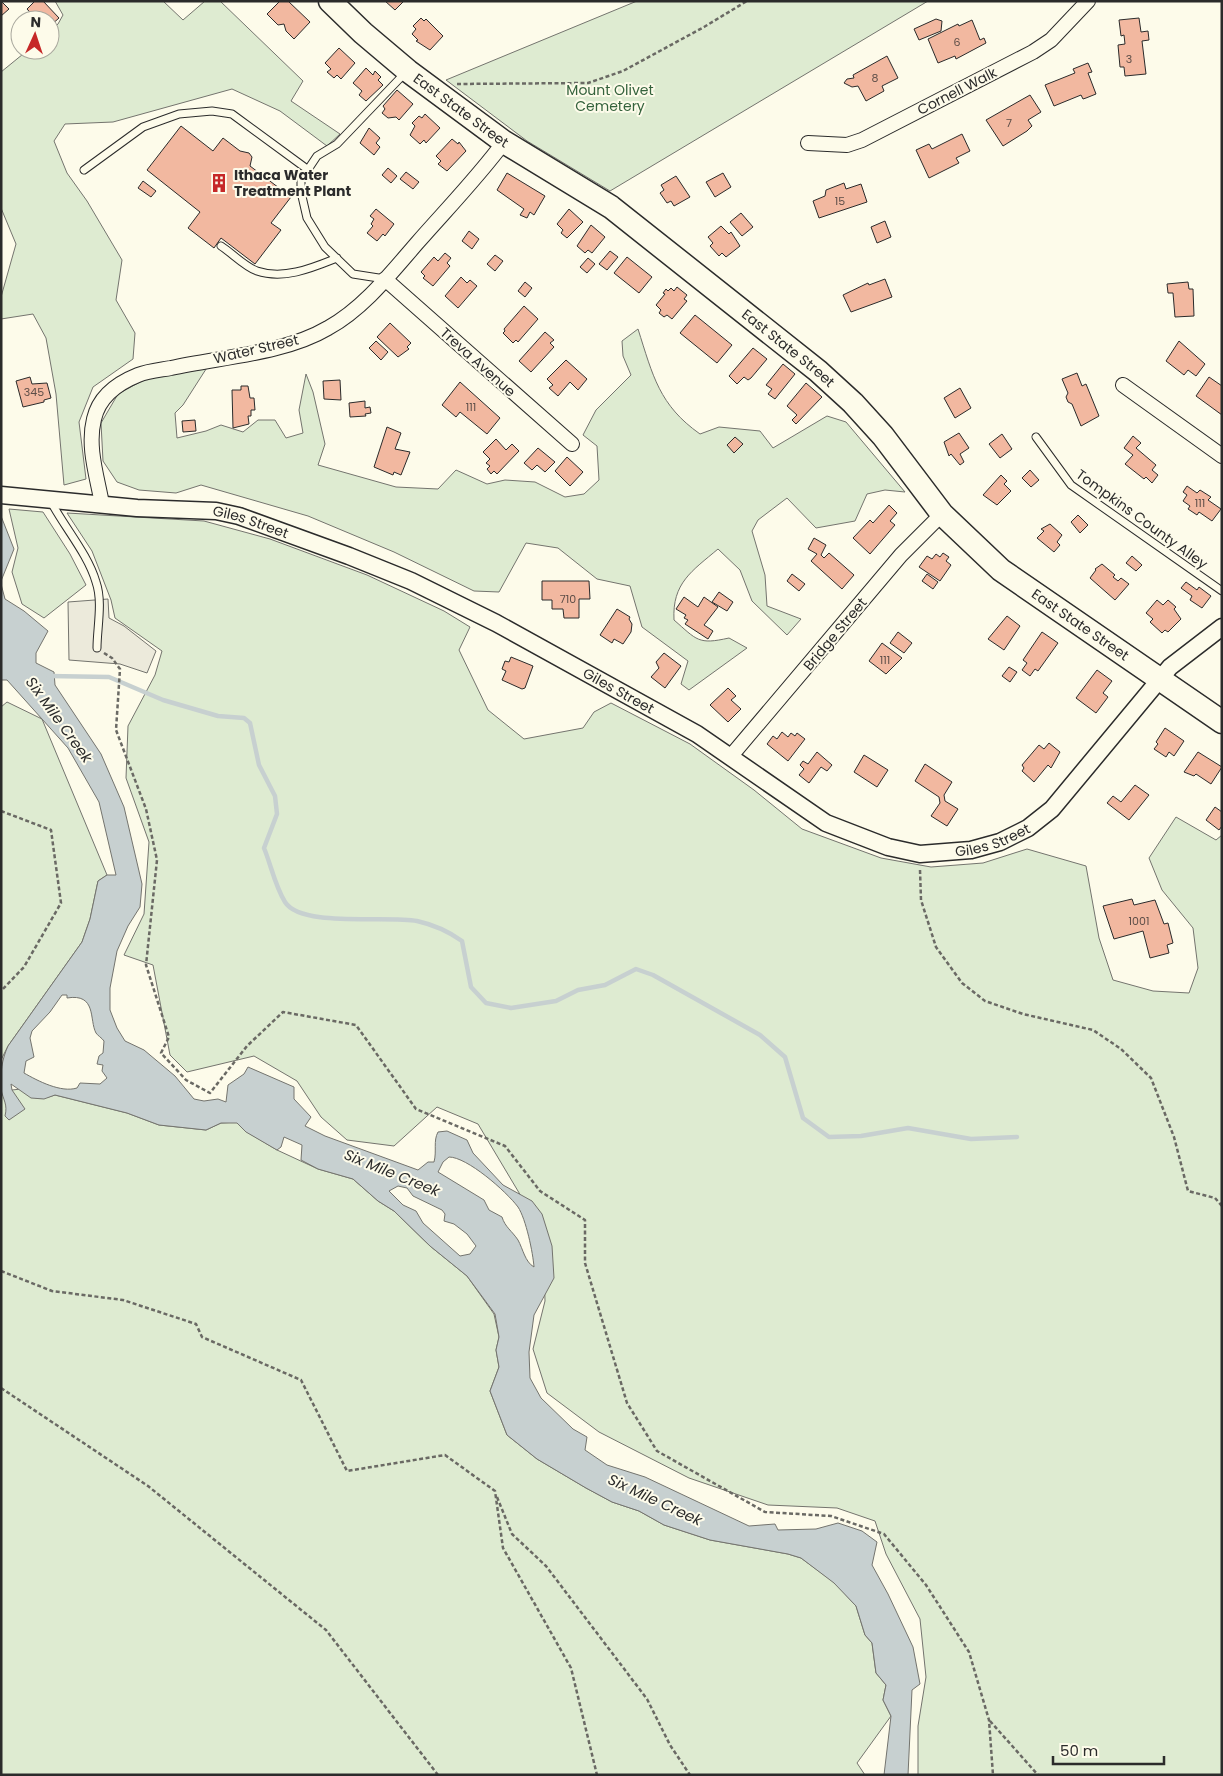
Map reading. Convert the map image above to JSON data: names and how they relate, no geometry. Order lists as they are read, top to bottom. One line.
{"streets":{"highway":["East State Street"],"street":["Cornell Walk","Water Street","Treva Avenue","Giles Street","Bridge Street"],"lane":["Tompkins County Alley"]},"crossings":[["East State Street","Water Street"],["East State Street","Giles Street"],["East State Street","Bridge Street"],["Water Street","Treva Avenue"],["Water Street","Giles Street"],["Giles Street","Bridge Street"]],"water":["Six Mile Creek"],"parks":["Mount Olivet Cemetery"],"places":{"building":["Ithaca Water Treatment Plant"]},"house_numbers":["6","3","8","7","15","345","111","111","710","111","1001"],"scale_bar":"50 m","north":"top"}
